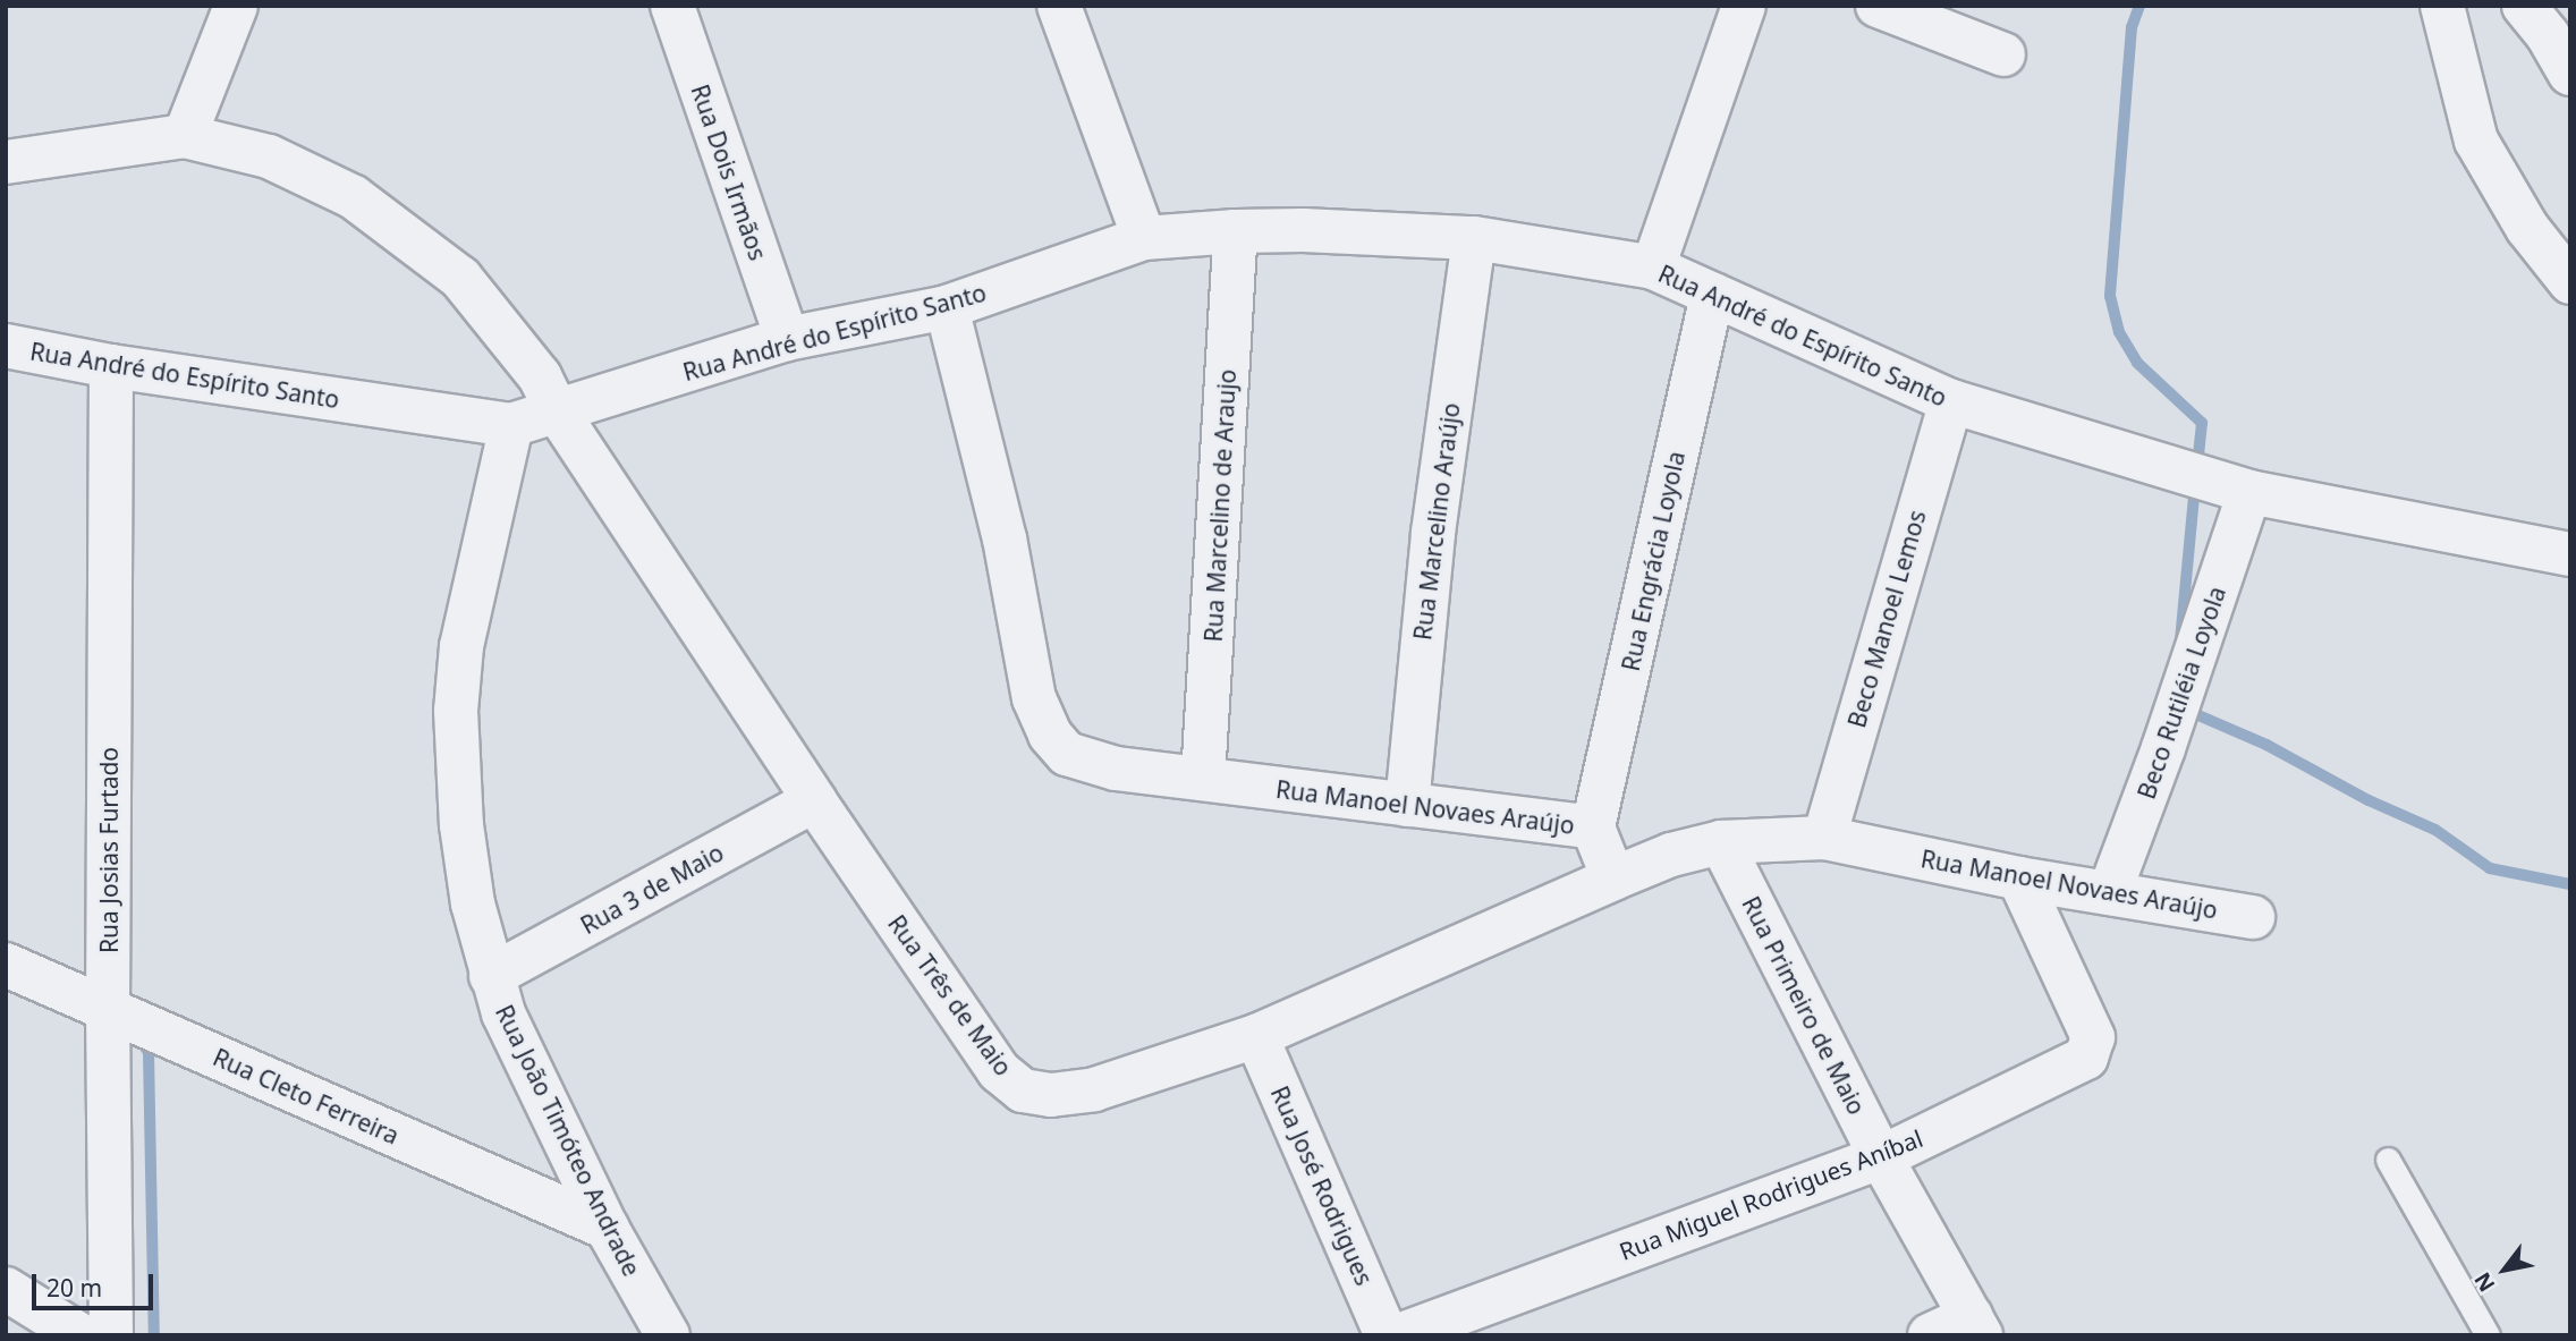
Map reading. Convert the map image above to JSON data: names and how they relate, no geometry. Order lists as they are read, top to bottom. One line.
{"streets":{"street":["Rua Dois Irmãos","Rua André do Espírito Santo","Rua Marcelino de Araujo","Rua Marcelino Araújo","Rua Engrácia Loyola","Beco Manoel Lemos","Beco Rutiléia Loyola","Rua Manoel Novaes Araújo","Rua Josias Furtado","Rua 3 de Maio","Rua Três de Maio","Rua Primeiro de Maio","Rua Cleto Ferreira","Rua João Timóteo Andrade","Rua José Rodrigues","Rua Miguel Rodrigues Aníbal"]},"crossings":[["Rua Dois Irmãos","Rua André do Espírito Santo"],["Rua André do Espírito Santo","Rua Marcelino de Araujo"],["Rua André do Espírito Santo","Rua Marcelino Araújo"],["Rua André do Espírito Santo","Rua Engrácia Loyola"],["Rua André do Espírito Santo","Beco Manoel Lemos"],["Rua André do Espírito Santo","Beco Rutiléia Loyola"],["Rua André do Espírito Santo","Rua Manoel Novaes Araújo"],["Rua André do Espírito Santo","Rua Josias Furtado"],["Rua André do Espírito Santo","Rua Três de Maio"],["Rua André do Espírito Santo","Rua João Timóteo Andrade"],["Rua Marcelino de Araujo","Rua Manoel Novaes Araújo"],["Rua Marcelino Araújo","Rua Manoel Novaes Araújo"],["Rua Engrácia Loyola","Rua Manoel Novaes Araújo"],["Beco Manoel Lemos","Rua Manoel Novaes Araújo"],["Beco Rutiléia Loyola","Rua Manoel Novaes Araújo"],["Rua Manoel Novaes Araújo","Rua Três de Maio"],["Rua Manoel Novaes Araújo","Rua Primeiro de Maio"],["Rua Manoel Novaes Araújo","Rua Miguel Rodrigues Aníbal"],["Rua Josias Furtado","Rua Cleto Ferreira"],["Rua 3 de Maio","Rua Três de Maio"],["Rua 3 de Maio","Rua João Timóteo Andrade"],["Rua Três de Maio","Rua José Rodrigues"],["Rua Primeiro de Maio","Rua Miguel Rodrigues Aníbal"],["Rua Cleto Ferreira","Rua João Timóteo Andrade"]],"scale_bar":"20 m","north":"bottom left"}
